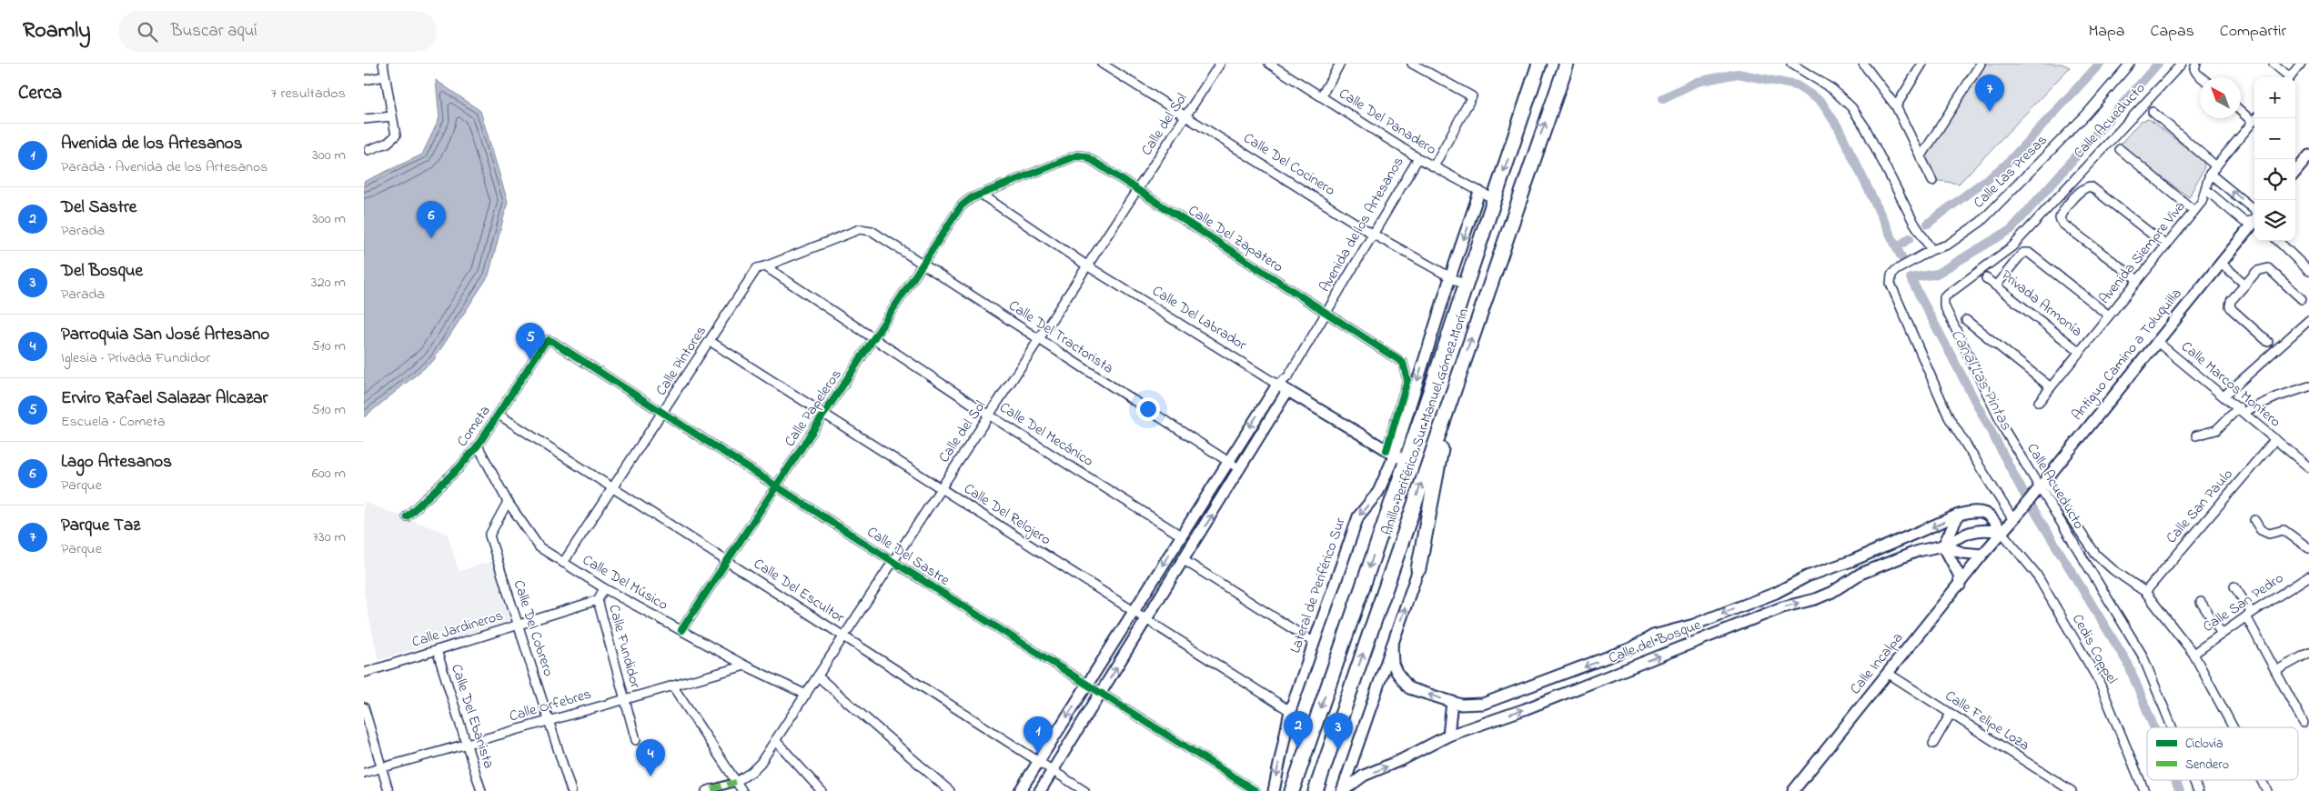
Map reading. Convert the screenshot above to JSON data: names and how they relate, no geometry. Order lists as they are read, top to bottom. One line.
{"streets":{"highway":["Anillo Periférico Sur Manuel Gómez Morín"],"street":["Calle Acueducto","Calle Del Panadero","Calle del Sol","Calle Del Cocinero","Calle Las Presas","Avenida de los Artesanos","Calle Del Zapatero","Avenida Siempre Viva","Privada Armonía","Calle Del Labrador","Calle Del Tractorista","Antiguo Camino a Toluquilla","Calle Pintores","Calle Marcos Montero","Calle Papeleros","Cometa","Calle Del Mecánico","Calle San Paulo","Calle Del Relojero","Calle Del Sastre","Calle Del Músico","Lateral de Periférico Sur","Calle Del Escultor","Calle San Pedro","Calle Del Cobrero","Calle Jardineros","Calle del Bosque","Calle Fundidor","Cedis Coppel","Calle Incalpa","Calle Orfebres","Calle Del Ebanista","Calle Felipe Loza"]},"crossings":[["Calle Acueducto","Antiguo Camino a Toluquilla"],["Calle Del Panadero","Avenida de los Artesanos"],["Calle Del Panadero","Anillo Periférico Sur Manuel Gómez Morín"],["Calle Del Panadero","Lateral de Periférico Sur"],["Calle del Sol","Calle Del Cocinero"],["Calle del Sol","Calle Del Zapatero"],["Calle del Sol","Calle Del Labrador"],["Calle del Sol","Calle Del Tractorista"],["Calle del Sol","Calle Del Mecánico"],["Calle del Sol","Calle Del Relojero"],["Calle del Sol","Calle Del Sastre"],["Calle del Sol","Calle Del Músico"],["Calle del Sol","Calle Del Escultor"],["Calle Del Cocinero","Avenida de los Artesanos"],["Calle Del Cocinero","Anillo Periférico Sur Manuel Gómez Morín"],["Calle Del Cocinero","Lateral de Periférico Sur"],["Calle Las Presas","Antiguo Camino a Toluquilla"],["Avenida de los Artesanos","Calle Del Zapatero"],["Avenida de los Artesanos","Calle Del Labrador"],["Avenida de los Artesanos","Calle Del Tractorista"],["Avenida de los Artesanos","Calle Del Mecánico"],["Avenida de los Artesanos","Calle Del Relojero"],["Avenida de los Artesanos","Calle Del Sastre"],["Avenida de los Artesanos","Calle Del Escultor"],["Calle Del Zapatero","Calle Del Labrador"],["Calle Del Zapatero","Calle Papeleros"],["Calle Del Zapatero","Anillo Periférico Sur Manuel Gómez Morín"],["Calle Del Zapatero","Lateral de Periférico Sur"],["Avenida Siempre Viva","Privada Armonía"],["Calle Del Labrador","Anillo Periférico Sur Manuel Gómez Morín"],["Calle Del Labrador","Lateral de Periférico Sur"],["Calle Del Tractorista","Calle Pintores"],["Calle Del Tractorista","Calle Papeleros"],["Antiguo Camino a Toluquilla","Calle Marcos Montero"],["Calle Pintores","Calle Del Mecánico"],["Calle Pintores","Calle Del Relojero"],["Calle Pintores","Calle Del Sastre"],["Calle Pintores","Calle Del Músico"],["Calle Pintores","Calle Del Escultor"],["Calle Marcos Montero","Calle San Paulo"],["Calle Papeleros","Calle Del Mecánico"],["Calle Papeleros","Calle Del Relojero"],["Calle Papeleros","Calle Del Sastre"],["Calle Papeleros","Calle Del Músico"],["Calle Papeleros","Calle Del Escultor"],["Anillo Periférico Sur Manuel Gómez Morín","Lateral de Periférico Sur"],["Cometa","Calle Del Sastre"],["Cometa","Calle Del Músico"],["Cometa","Calle Del Escultor"],["Calle Del Relojero","Lateral de Periférico Sur"],["Calle Del Músico","Calle Del Cobrero"],["Calle Del Músico","Calle Orfebres"],["Calle Del Cobrero","Calle Jardineros"],["Calle Del Cobrero","Calle Orfebres"],["Calle Jardineros","Calle Fundidor"],["Calle Jardineros","Calle Del Ebanista"],["Calle del Bosque","Cedis Coppel"],["Calle del Bosque","Calle Incalpa"],["Calle Fundidor","Calle Orfebres"],["Cedis Coppel","Calle Incalpa"],["Calle Incalpa","Calle Felipe Loza"],["Calle Orfebres","Calle Del Ebanista"]],"water":["Canal Las Pintas"],"legend":["Ciclovía","Sendero"],"north":"top left","page":{"header":"Roamly","search":"Buscar aquí","nav":["Mapa","Capas","Compartir"],"heading":["Cerca","7 resultados"],"pins":["7","6","5","2","3","1","4"],"map_buttons":["+","−"],"list":[{"mark":"1","name":"Avenida de los Artesanos","note":"Parada · Avenida de los Artesanos","value":"300 m"},{"mark":"2","name":"Del Sastre","note":"Parada","value":"300 m"},{"mark":"3","name":"Del Bosque","note":"Parada","value":"320 m"},{"mark":"4","name":"Parroquia San José Artesano","note":"Iglesia · Privada Fundidor","value":"510 m"},{"mark":"5","name":"Erviro Rafael Salazar Alcazar","note":"Escuela · Cometa","value":"510 m"},{"mark":"6","name":"Lago Artesanos","note":"Parque","value":"600 m"},{"mark":"7","name":"Parque Taz","note":"Parque","value":"730 m"}]}}
